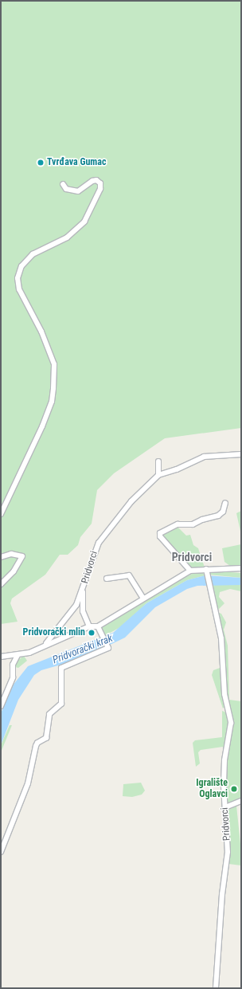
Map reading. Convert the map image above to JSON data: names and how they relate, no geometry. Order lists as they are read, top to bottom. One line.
{"streets":{"street":["Pridvorci"]},"districts":["Pridvorci"],"water":["Pridvorački krak"],"places":["Tvrđava Gumac","Pridvorački mlin","Igralište Oglavci"]}
